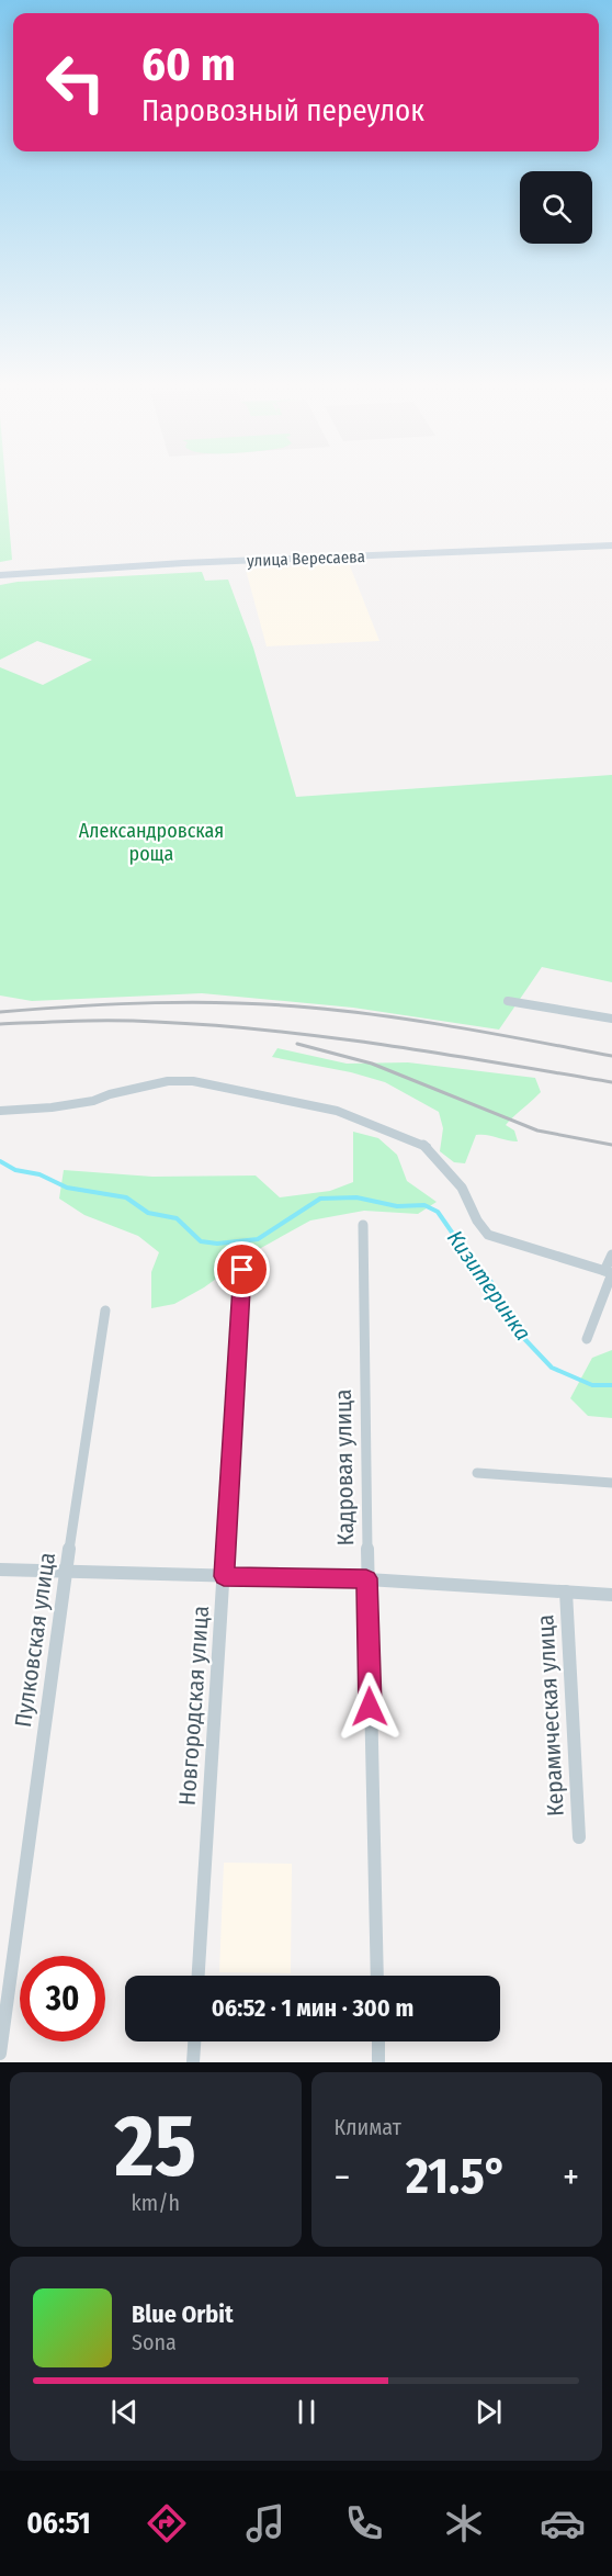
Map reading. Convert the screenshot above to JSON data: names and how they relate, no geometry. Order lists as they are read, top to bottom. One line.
{"streets":{"main road":["улица Вересаева"],"street":["Кадровая улица","Пулковская улица","Новгородская улица","Керамическая улица"]},"water":["Кизитеринка"],"parks":["Александровская роща"],"page":{"turn":["60 m","Паровозный переулок"],"limit":"30","trip":"06:52 · 1 мин · 300 m","tile":[["25","km/h"],"Климат"],"heat":["−","21.5°","+"],"song":["Blue Orbit","Sona"],"tabs":"06:51"}}
